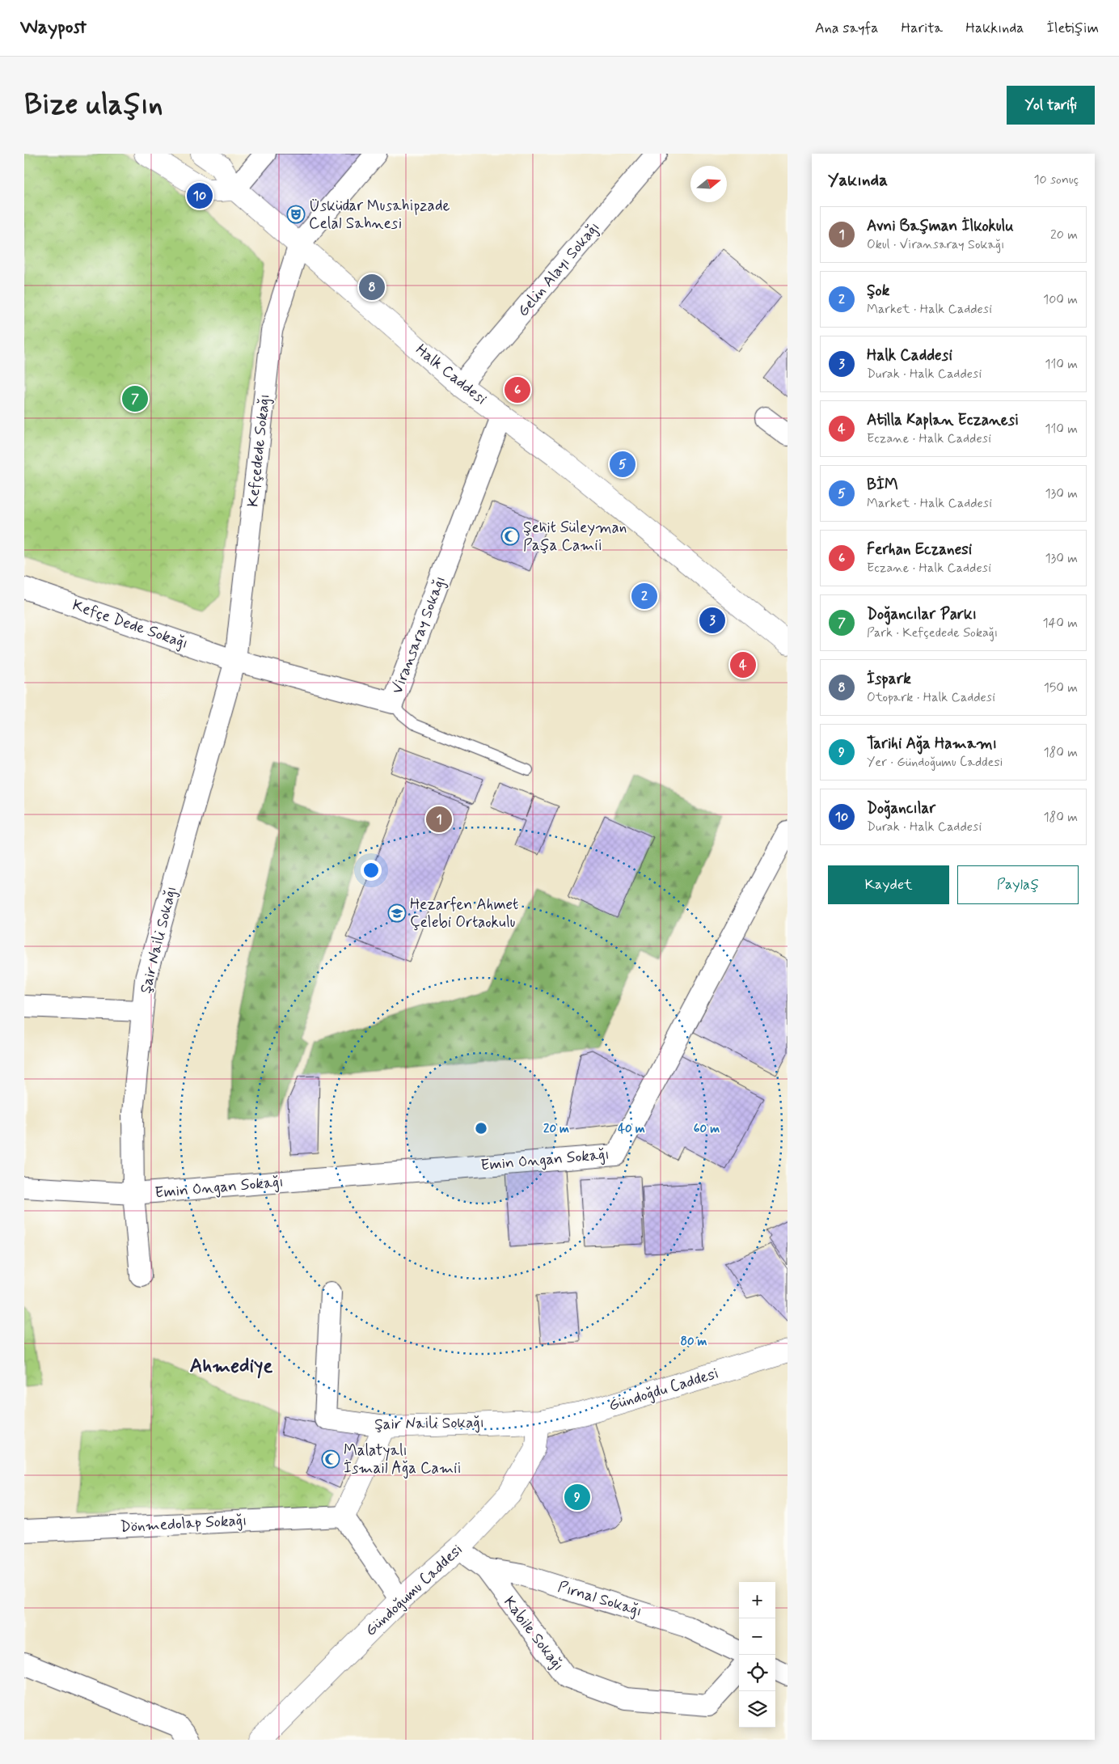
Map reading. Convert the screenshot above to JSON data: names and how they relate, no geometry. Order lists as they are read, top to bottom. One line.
{"streets":{"street":["Gelin Alayı Sokağı","Halk Caddesi","Kefçedede Sokağı","Kefçe Dede Sokağı","Viransaray Sokağı","Şair Naili Sokağı","Emin Ongan Sokağı","Gündoğdu Caddesi","Dönmedolap Sokağı","Gündoğumu Caddesi","Pırnal Sokağı","Kabile Sokağı"]},"crossings":[["Gelin Alayı Sokağı","Halk Caddesi"],["Halk Caddesi","Kefçedede Sokağı"],["Halk Caddesi","Viransaray Sokağı"],["Kefçedede Sokağı","Kefçe Dede Sokağı"],["Kefçedede Sokağı","Viransaray Sokağı"],["Kefçedede Sokağı","Şair Naili Sokağı"],["Kefçe Dede Sokağı","Viransaray Sokağı"],["Kefçe Dede Sokağı","Şair Naili Sokağı"],["Viransaray Sokağı","Şair Naili Sokağı"],["Şair Naili Sokağı","Emin Ongan Sokağı"],["Şair Naili Sokağı","Gündoğdu Caddesi"],["Şair Naili Sokağı","Gündoğumu Caddesi"],["Gündoğdu Caddesi","Gündoğumu Caddesi"],["Gündoğumu Caddesi","Pırnal Sokağı"],["Pırnal Sokağı","Kabile Sokağı"]],"districts":["Ahmediye"],"places":{"theatre":["Üsküdar Musahipzade Celal Sahnesi"],"mosque":["Şehit Süleyman Paşa Camii","Malatyalı İsmail Ağa Camii"],"school or university":["Hezarfen Ahmet Çelebi Ortaokulu"]},"north":"right","page":{"header":"Waypost","nav":["Ana sayfa","Harita","Hakkında","İletişim"],"buttons":["Yol tarifi",["Kaydet","Paylaş"]],"title":"Bize ulaşın","heading":["Yakında","10 sonuç"],"pins":["10","8","6","7","5","2","3","4","1","9"],"list":[{"mark":"1","name":"Avni Başman İlkokulu","note":"Okul · Viransaray Sokağı","value":"20 m"},{"mark":"2","name":"Şok","note":"Market · Halk Caddesi","value":"100 m"},{"mark":"3","name":"Halk Caddesi","note":"Durak · Halk Caddesi","value":"110 m"},{"mark":"4","name":"Atilla Kaplan Eczanesi","note":"Eczane · Halk Caddesi","value":"110 m"},{"mark":"5","name":"BİM","note":"Market · Halk Caddesi","value":"130 m"},{"mark":"6","name":"Ferhan Eczanesi","note":"Eczane · Halk Caddesi","value":"130 m"},{"mark":"7","name":"Doğancılar Parkı","note":"Park · Kefçedede Sokağı","value":"140 m"},{"mark":"8","name":"İspark","note":"Otopark · Halk Caddesi","value":"150 m"},{"mark":"9","name":"Tarihi Ağa Hamamı","note":"Yer · Gündoğumu Caddesi","value":"180 m"},{"mark":"10","name":"Doğancılar","note":"Durak · Halk Caddesi","value":"180 m"}],"map_buttons":["+","−"]},"rings":["20 m","40 m","60 m","80 m"]}
